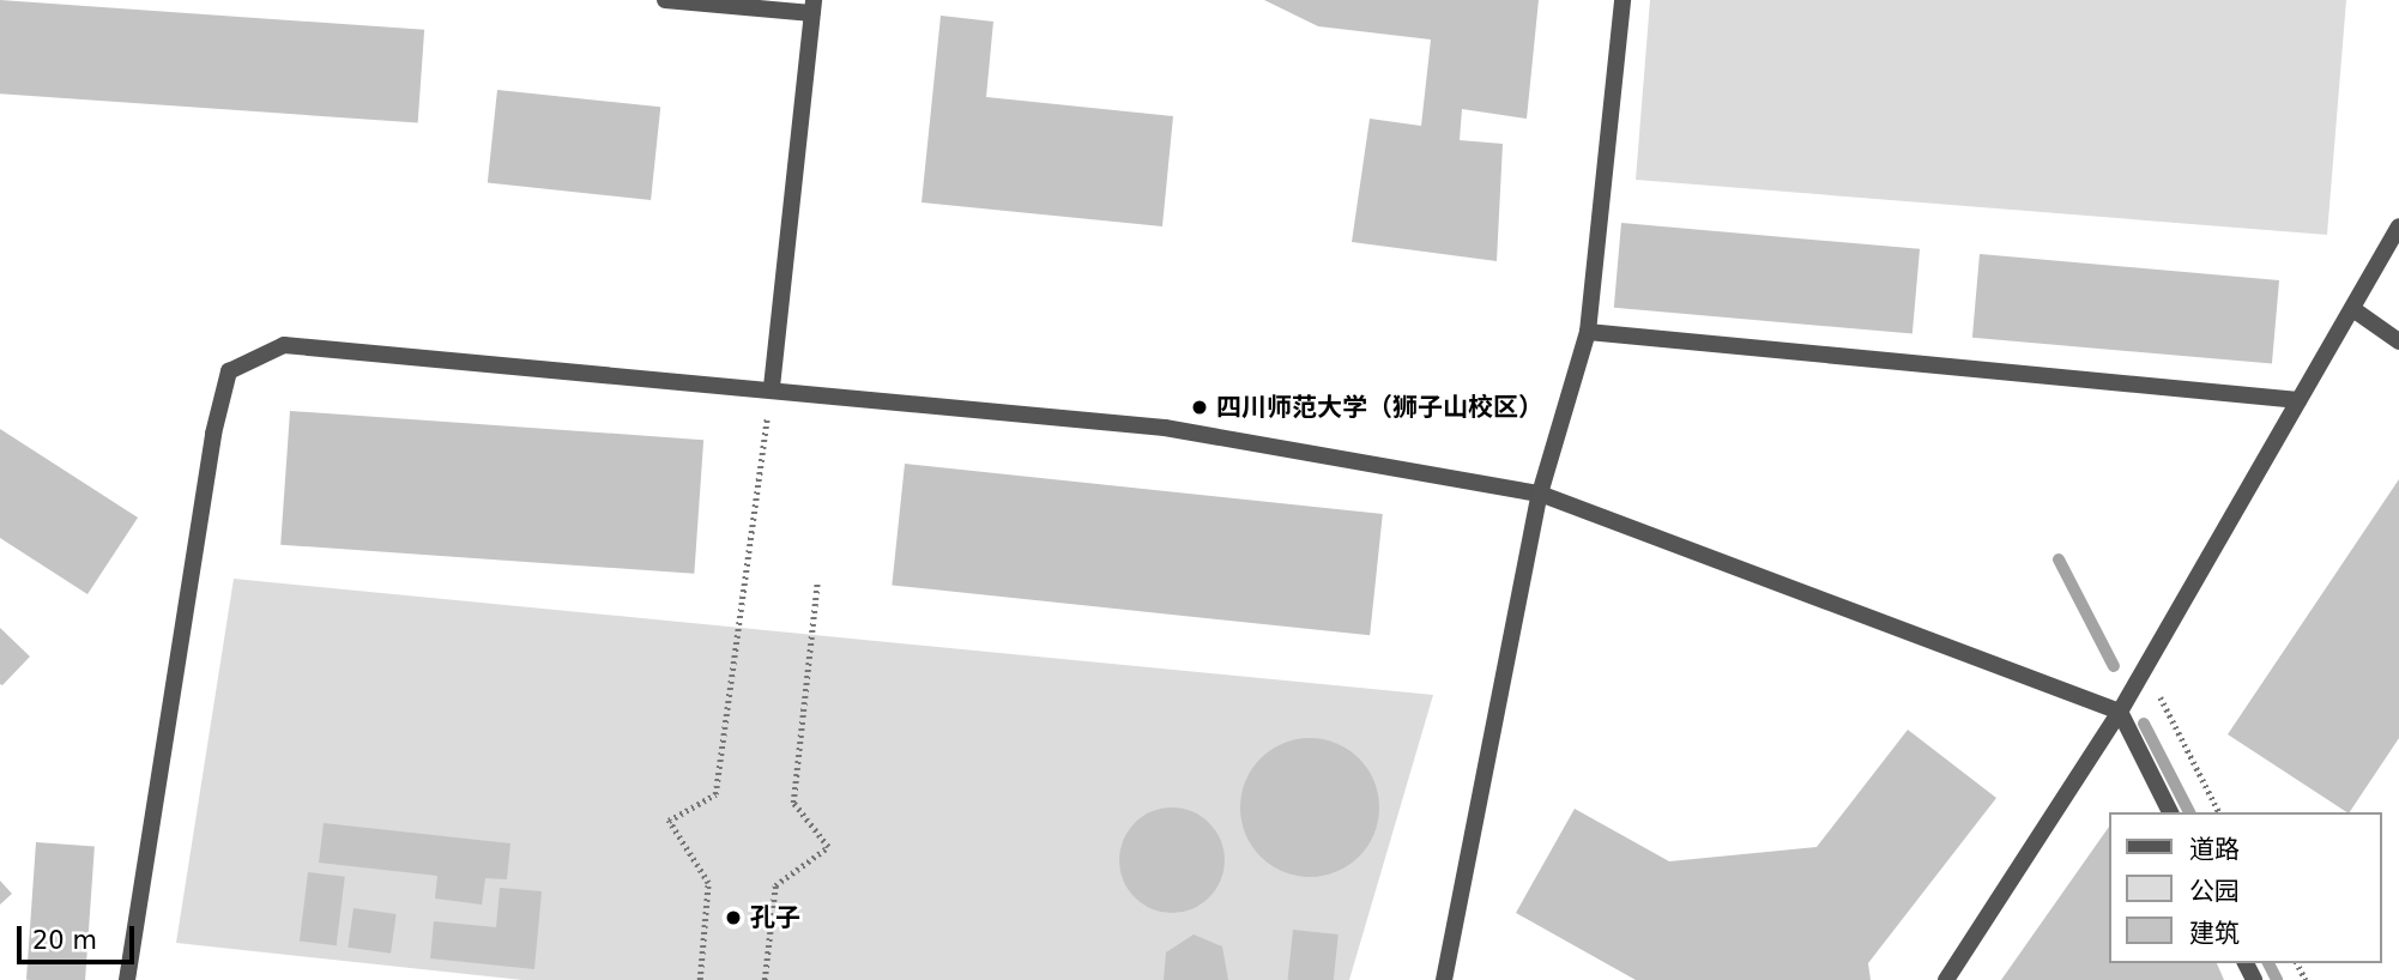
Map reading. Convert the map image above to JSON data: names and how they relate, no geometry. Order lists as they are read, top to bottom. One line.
{"places":["四川师范大学（狮子山校区）","孔子"],"legend":["道路","公园","建筑"],"scale_bar":"20 m"}
